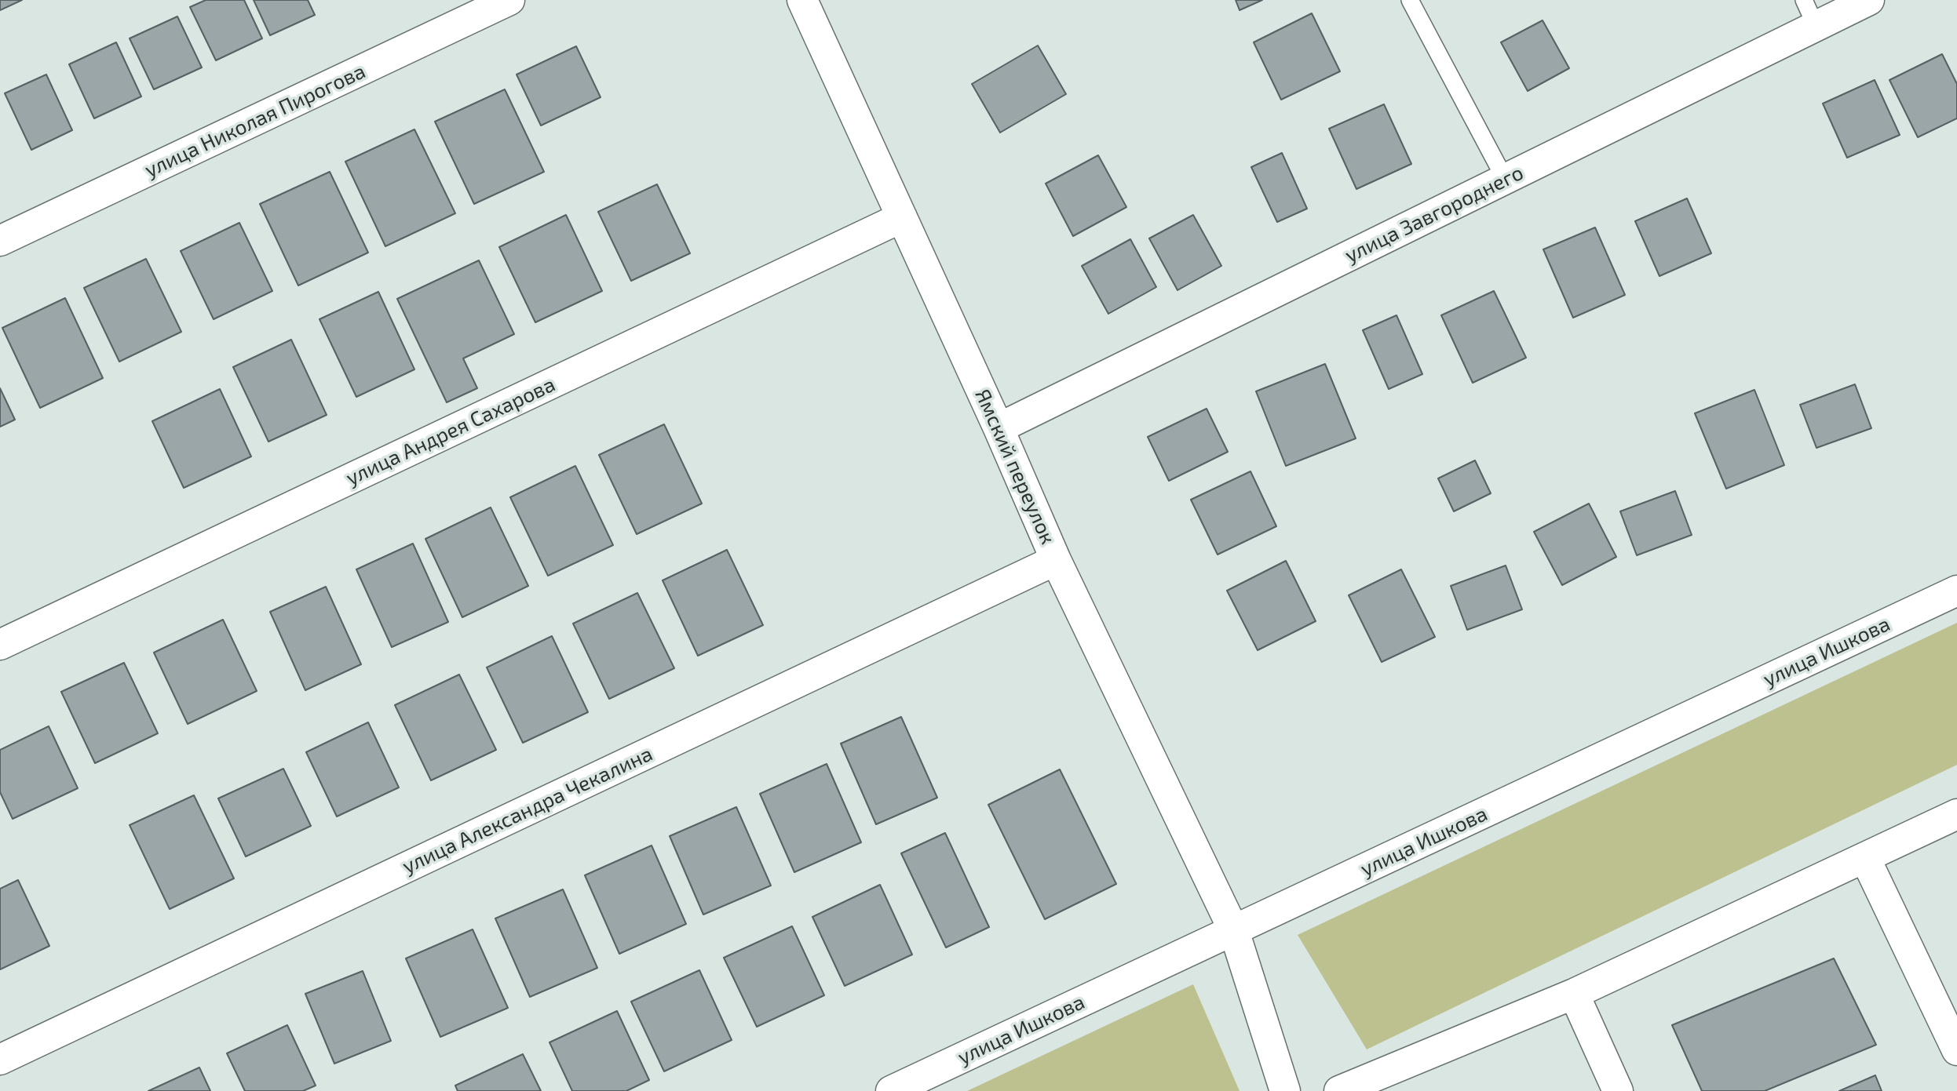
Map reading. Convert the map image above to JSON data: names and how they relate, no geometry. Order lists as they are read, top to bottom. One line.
{"streets":{"street":["улица Николая Пирогова","улица Завгороднего","улица Андрея Сахарова","Ямский переулок","улица Ишкова","улица Александра Чекалина"]},"crossings":[["улица Завгороднего","Ямский переулок"],["улица Андрея Сахарова","Ямский переулок"],["Ямский переулок","улица Ишкова"],["Ямский переулок","улица Александра Чекалина"]]}
